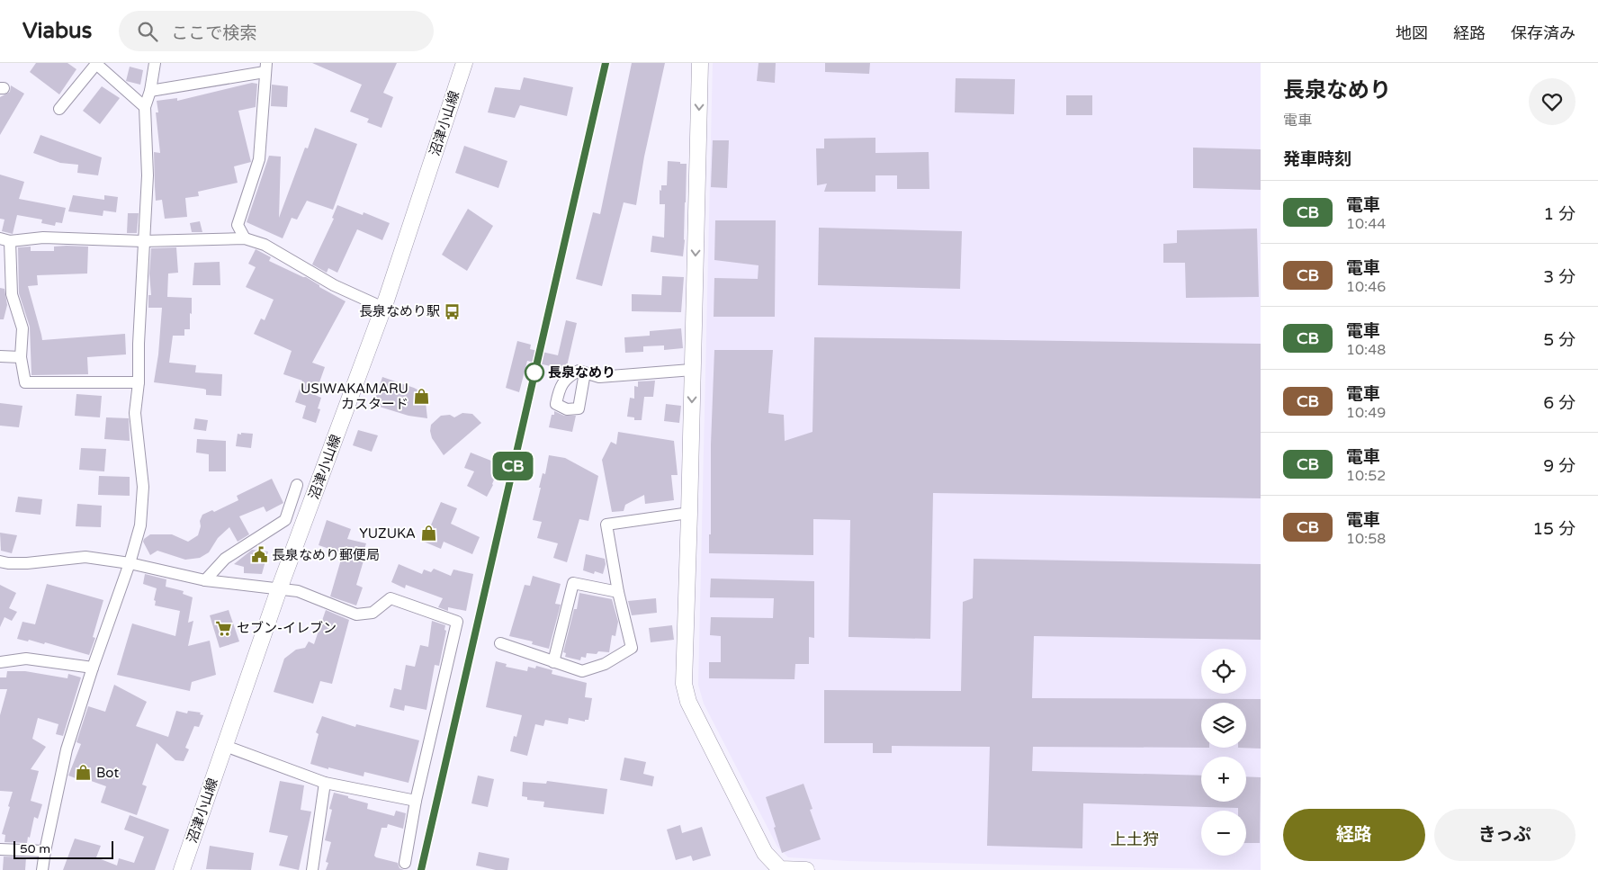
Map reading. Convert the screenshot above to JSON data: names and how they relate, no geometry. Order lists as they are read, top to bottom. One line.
{"streets":{"street":["沼津小山線"]},"districts":["上土狩"],"places":{"bus stop":["長泉なめり駅"],"other":["長泉なめり"],"shop":["USIWAKAMARU カスタード","YUZUKA","Bot"],"public building":["長泉なめり郵便局"],"supermarket":["セブン-イレブン"]},"scale_bar":"50 m","page":{"header":"Viabus","search":"ここで検索","nav":["地図","経路","保存済み"],"on_map":"CB","heading":[["長泉なめり","電車"],"発車時刻"],"list":[{"mark":"CB","name":"電車","note":"10:44","value":"1 分"},{"mark":"CB","name":"電車","note":"10:46","value":"3 分"},{"mark":"CB","name":"電車","note":"10:48","value":"5 分"},{"mark":"CB","name":"電車","note":"10:49","value":"6 分"},{"mark":"CB","name":"電車","note":"10:52","value":"9 分"},{"mark":"CB","name":"電車","note":"10:58","value":"15 分"}],"map_buttons":["+","−"],"buttons":["経路","きっぷ"],"scale":"50 m"}}
